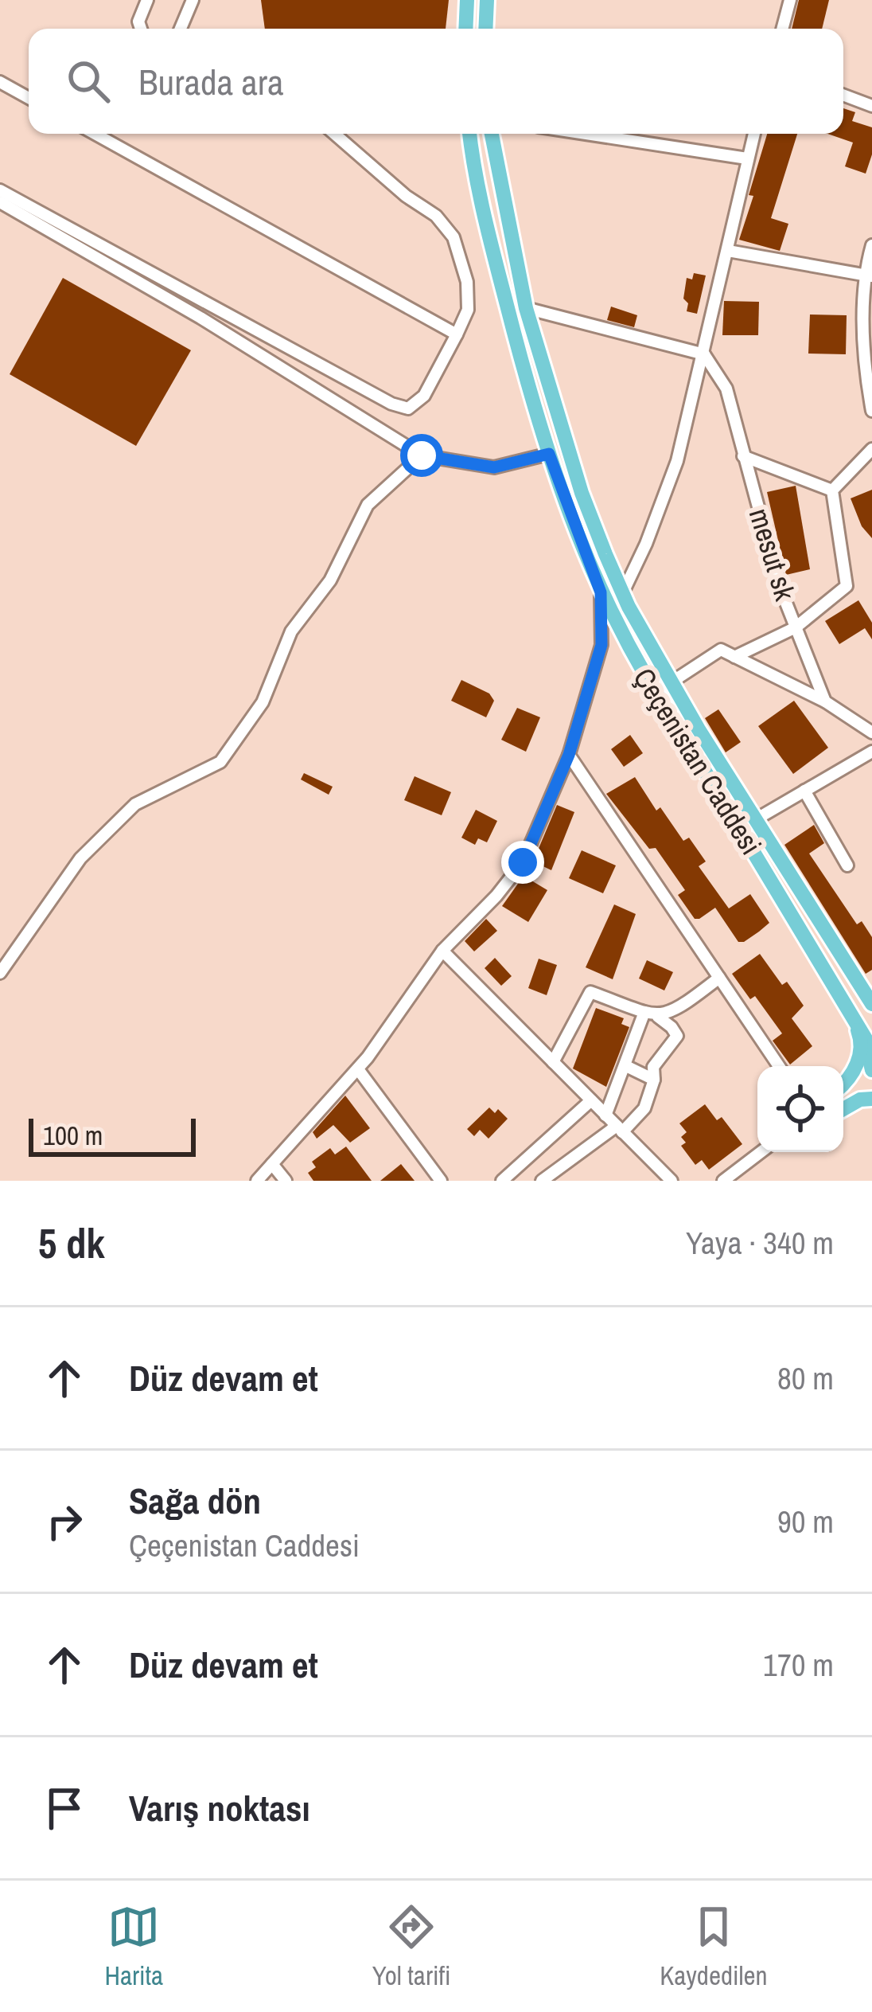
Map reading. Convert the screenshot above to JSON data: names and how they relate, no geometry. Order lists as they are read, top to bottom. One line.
{"streets":{"main road":["Çeçenistan Caddesi"],"street":["mesut sk"]},"scale_bar":"100 m","page":{"search":"Burada ara","scale":"100 m","heading":["5 dk","Yaya · 340 m"],"list":[["Düz devam et","80 m"],["Sağa dön","Çeçenistan Caddesi","90 m"],["Düz devam et","170 m"],"Varış noktası"],"nav":["Harita","Yol tarifi","Kaydedilen"]}}
